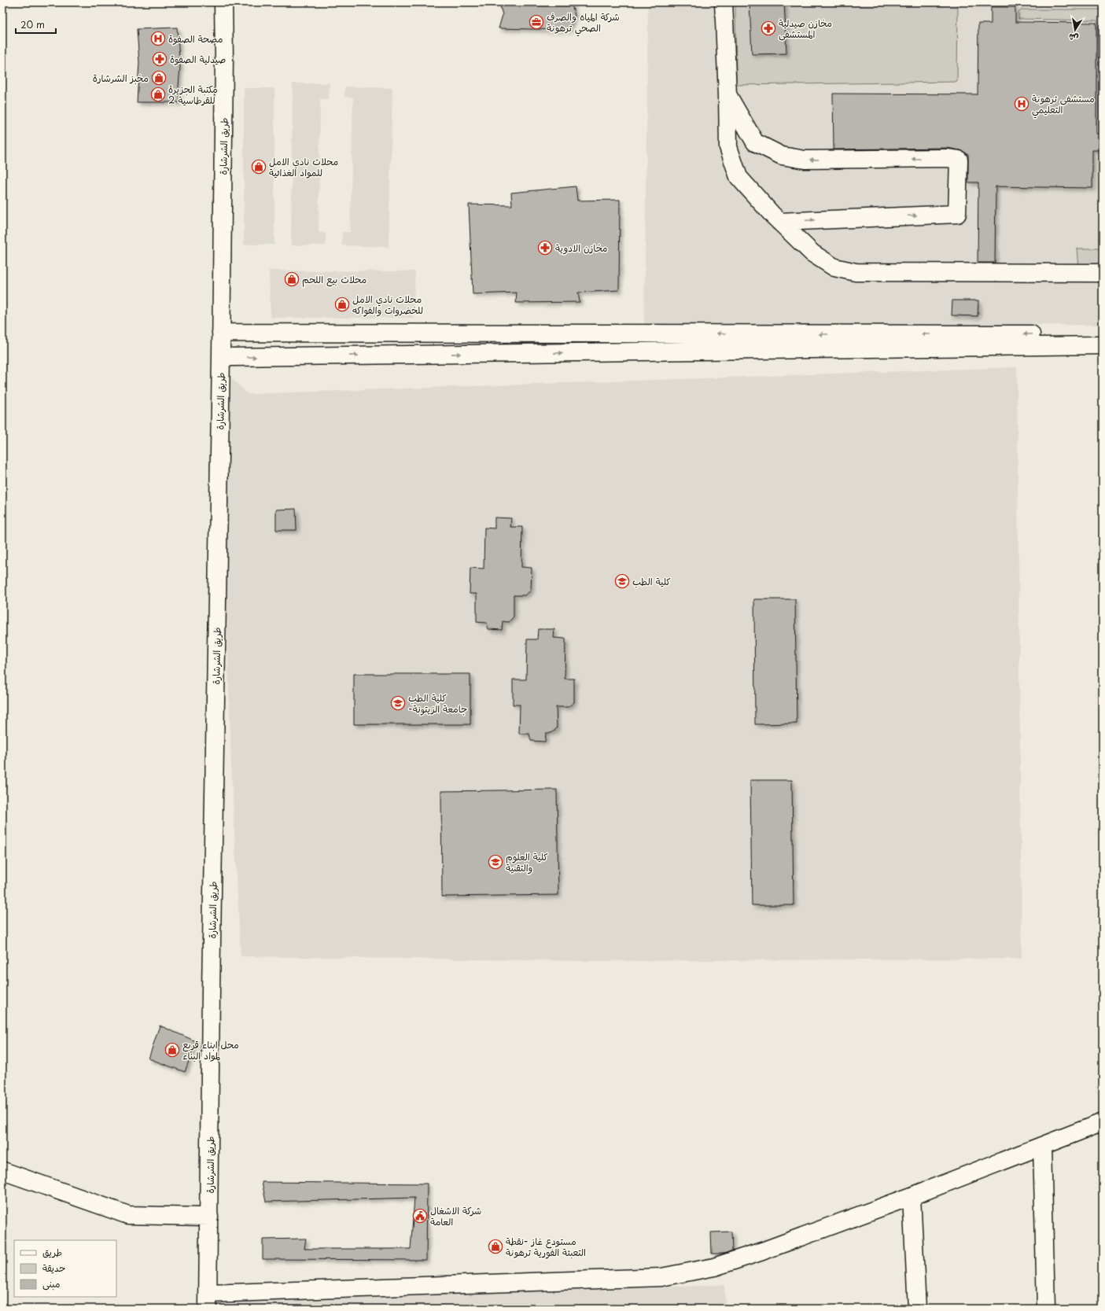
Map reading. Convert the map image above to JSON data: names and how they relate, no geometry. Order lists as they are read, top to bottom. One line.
{"streets":{"street":["طريق الشرشارة"]},"places":{"office":["شركة المياه والصرف الصحي ترهونة"],"pharmacy":["مخازن صيدلية المستشفى","صيدلية الصفوة","مخازن الادوية"],"hospital":["مصحة الصفوة","مستشفى ترهونة التعليمي"],"shop":["مخبز الشرشارة","مكتبة الجزيرة 2 للقرطاسية","محلات نادي الامل للمواد الغذائية","محلات بيع اللحم","محلات نادي الامل للخضروات والفواكه","محل ابناء قربع لمواد البناء","مستودع غاز -نقطة التعبئة الفورية ترهونة"],"school or university":["كلية الطب","كلية الطب -جامعة الزيتونة","كلية العلوم والتقنية"],"public building":["شركة الاشغال العامة"]},"legend":["طريق","حديقة","مبنى"],"scale_bar":"20 m","north":"bottom"}
